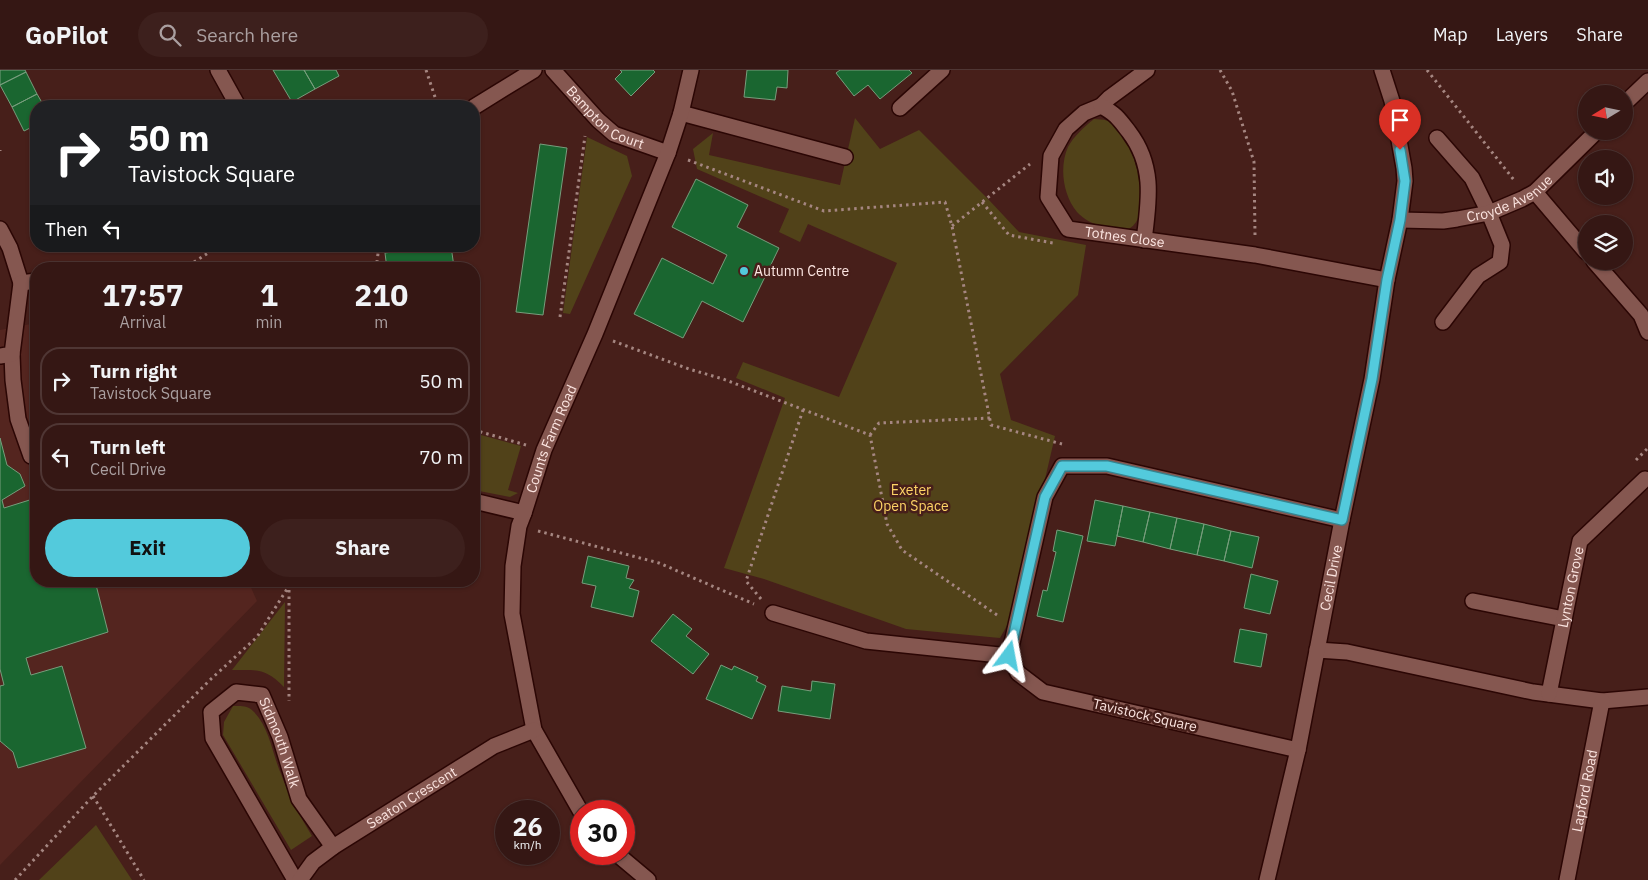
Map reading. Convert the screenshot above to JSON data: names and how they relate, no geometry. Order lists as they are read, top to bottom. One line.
{"streets":{"street":["Bampton Court","Croyde Avenue","Totnes Close","Counts Farm Road","Cecil Drive","Lynton Grove","Tavistock Square","Sidmouth Walk","Lapford Road","Seaton Crescent"]},"crossings":[["Bampton Court","Counts Farm Road"],["Croyde Avenue","Cecil Drive"],["Totnes Close","Cecil Drive"],["Counts Farm Road","Seaton Crescent"],["Cecil Drive","Tavistock Square"],["Sidmouth Walk","Seaton Crescent"]],"parks":["Exeter Open Space"],"places":["Autumn Centre"],"north":"left","page":{"header":"GoPilot","search":"Search here","nav":["Map","Layers","Share"],"turn":["50 m","Tavistock Square"],"then":"Then","eta":["17:57","Arrival","1","min","210","m"],"list":[{"name":"Turn right","note":"Tavistock Square","value":"50 m"},{"name":"Turn left","note":"Cecil Drive","value":"70 m"}],"buttons":["Exit","Share"],"speed":"26 km/h","limit":"30"}}
